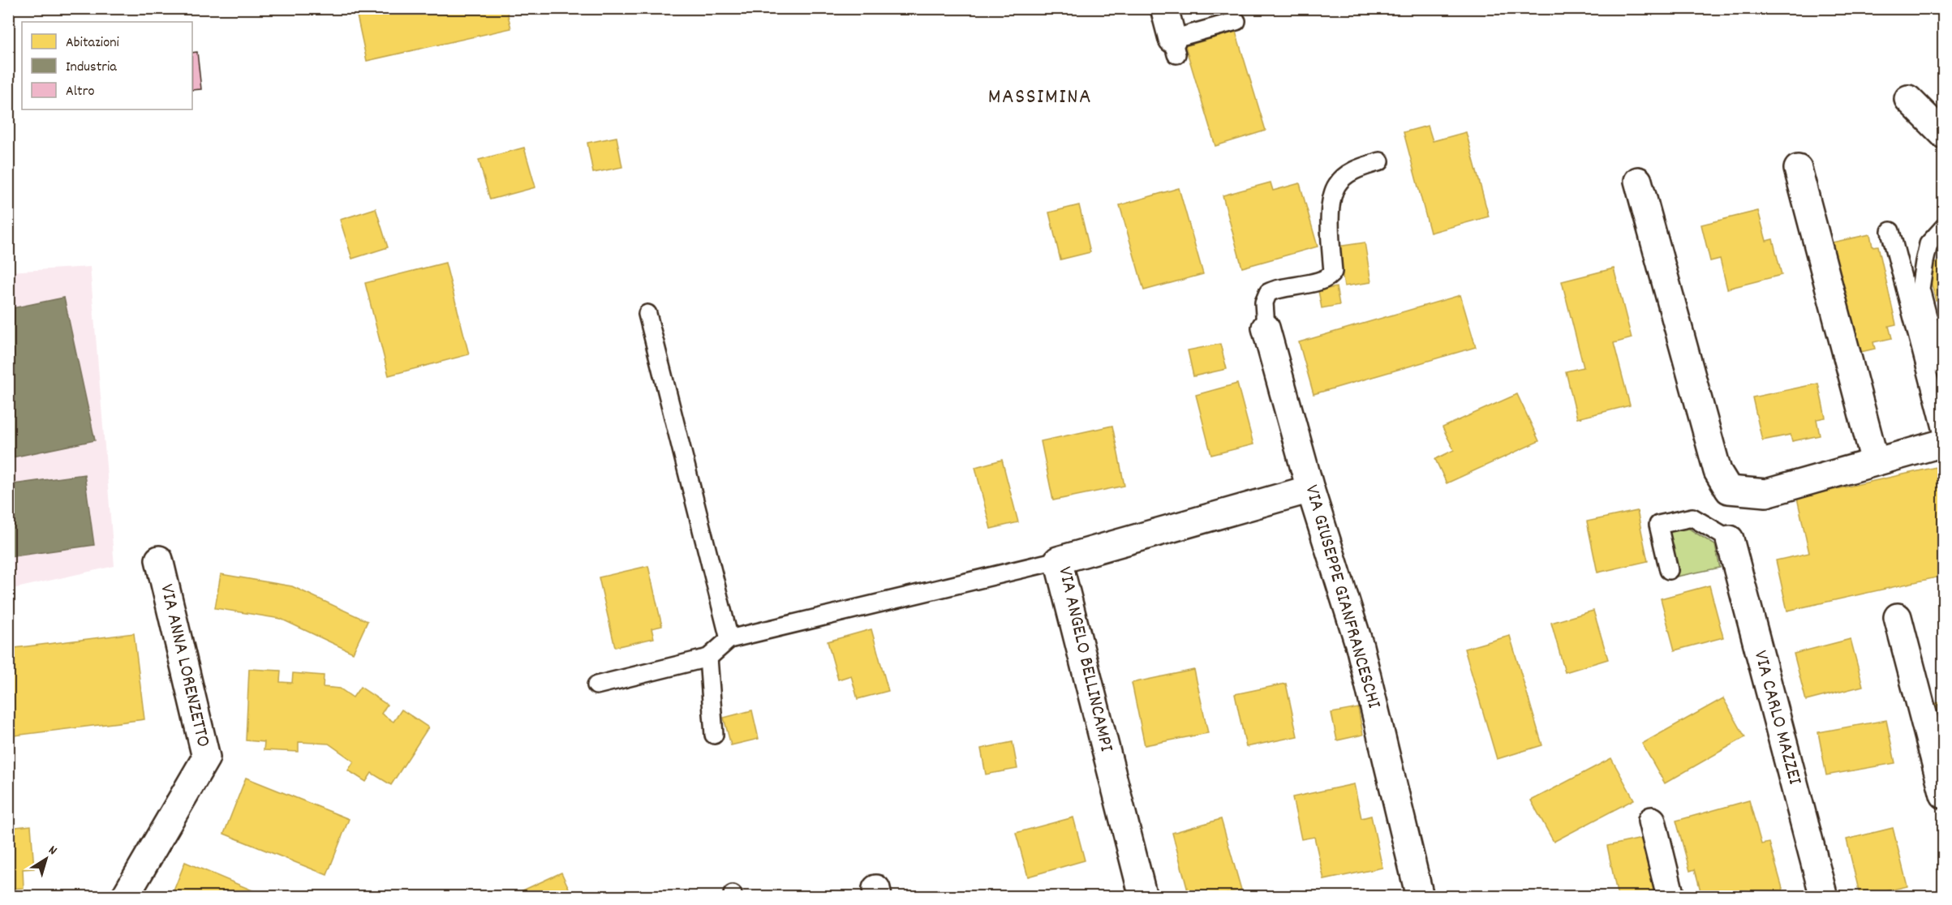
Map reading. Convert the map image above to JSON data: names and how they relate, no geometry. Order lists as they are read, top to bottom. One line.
{"streets":{"street":["VIA GIUSEPPE GIANFRANCESCHI","VIA ANGELO BELLINCAMPI","VIA ANNA LORENZETTO","VIA CARLO MAZZEI"]},"crossings":[["VIA GIUSEPPE GIANFRANCESCHI","VIA ANGELO BELLINCAMPI"]],"districts":["MASSIMINA"],"legend":["Abitazioni","Industria","Altro"],"north":"top right"}
